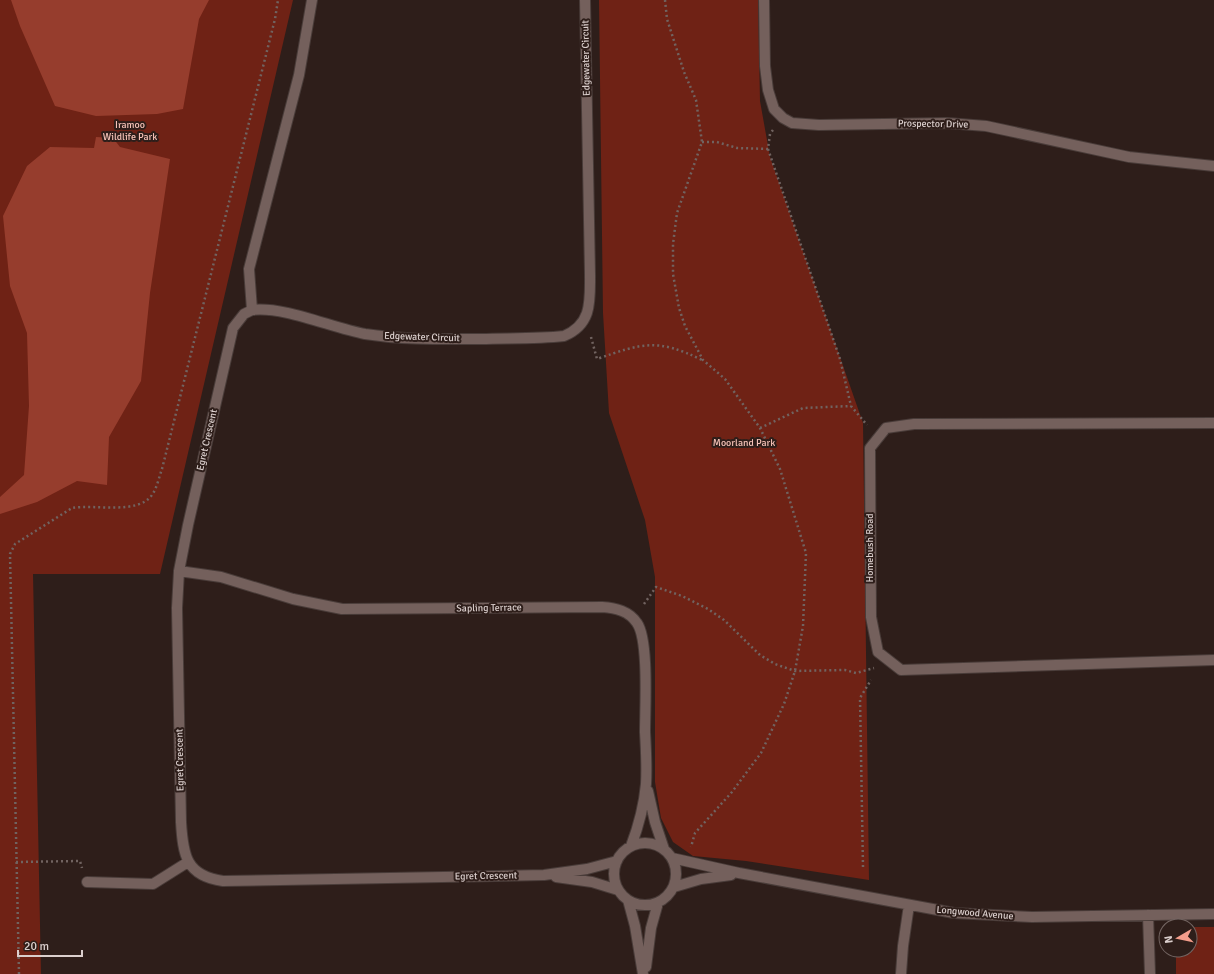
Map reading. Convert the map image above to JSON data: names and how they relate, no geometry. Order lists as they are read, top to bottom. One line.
{"streets":{"street":["Edgewater Circuit","Prospector Drive","Egret Crescent","Homebush Road","Sapling Terrace","Longwood Avenue"]},"crossings":[["Edgewater Circuit","Egret Crescent"],["Egret Crescent","Sapling Terrace"],["Egret Crescent","Longwood Avenue"],["Sapling Terrace","Longwood Avenue"]],"parks":["Iramoo Wildlife Park","Moorland Park"],"scale_bar":"20 m","north":"left"}
